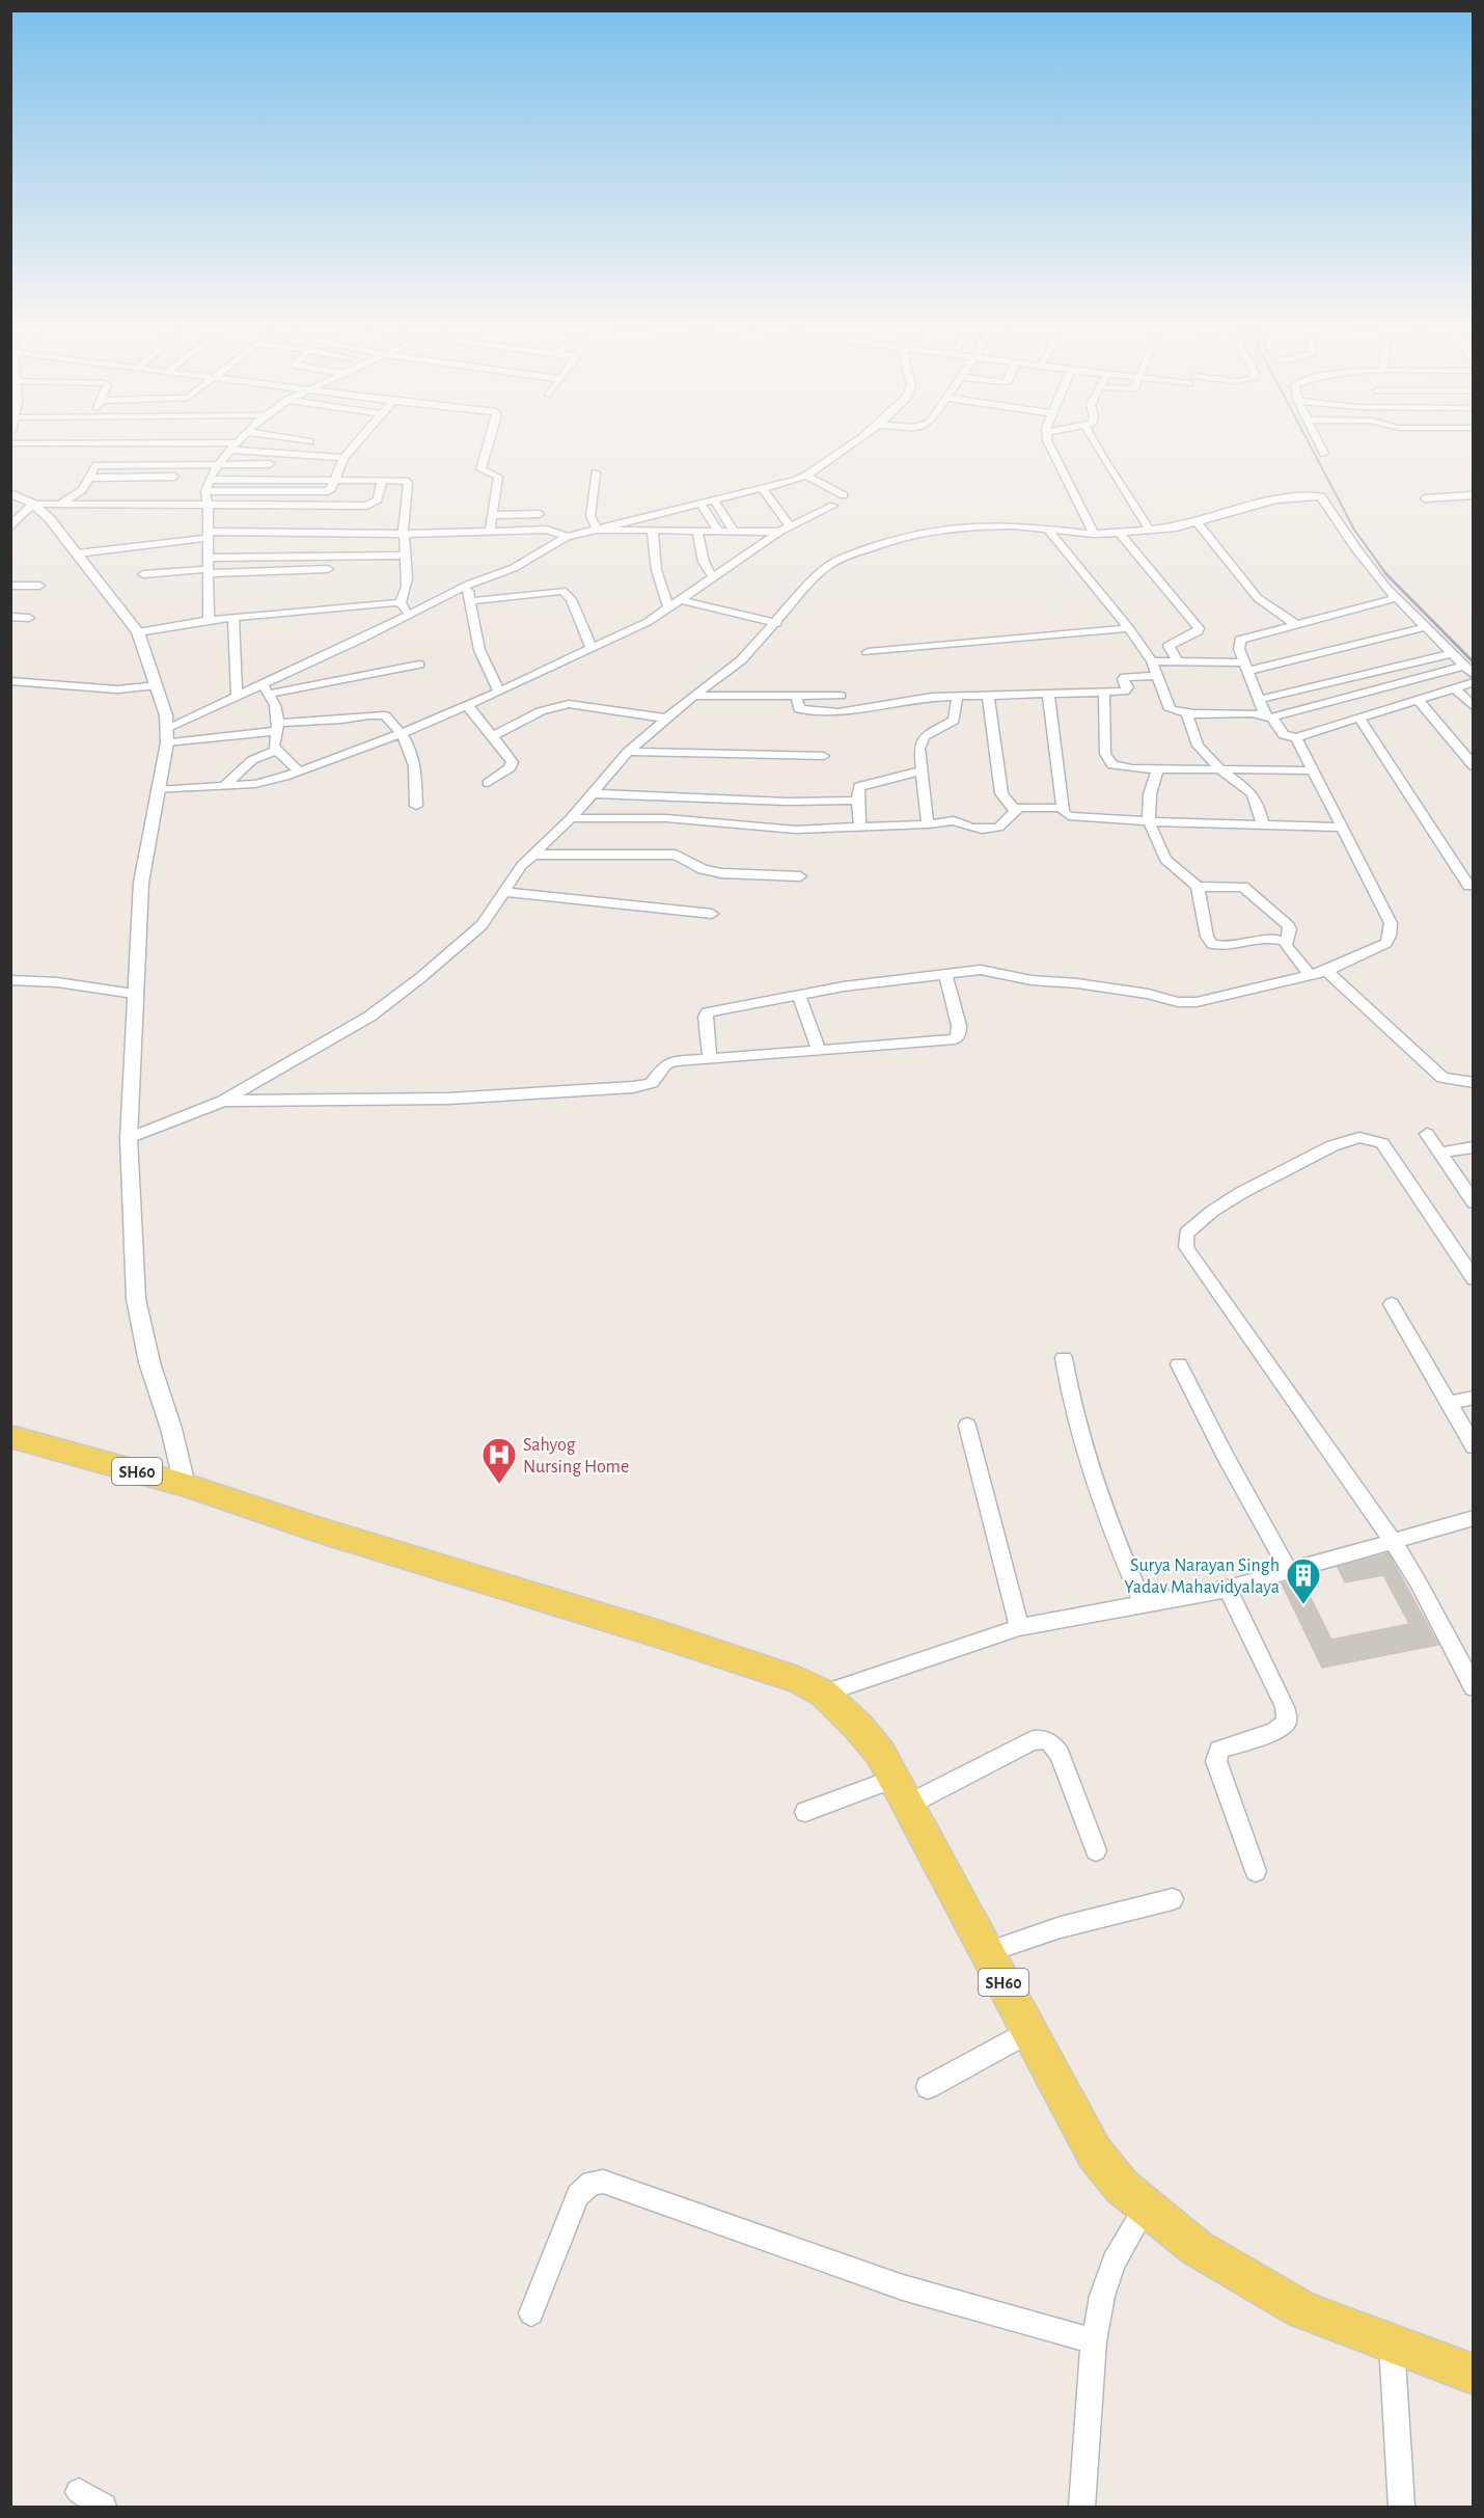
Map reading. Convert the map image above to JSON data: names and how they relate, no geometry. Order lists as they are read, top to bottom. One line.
{"streets":{"main road":["SH60"]},"places":{"hospital":["Sahyog Nursing Home"],"building":["Surya Narayan Singh Yadav Mahavidyalaya"]}}
